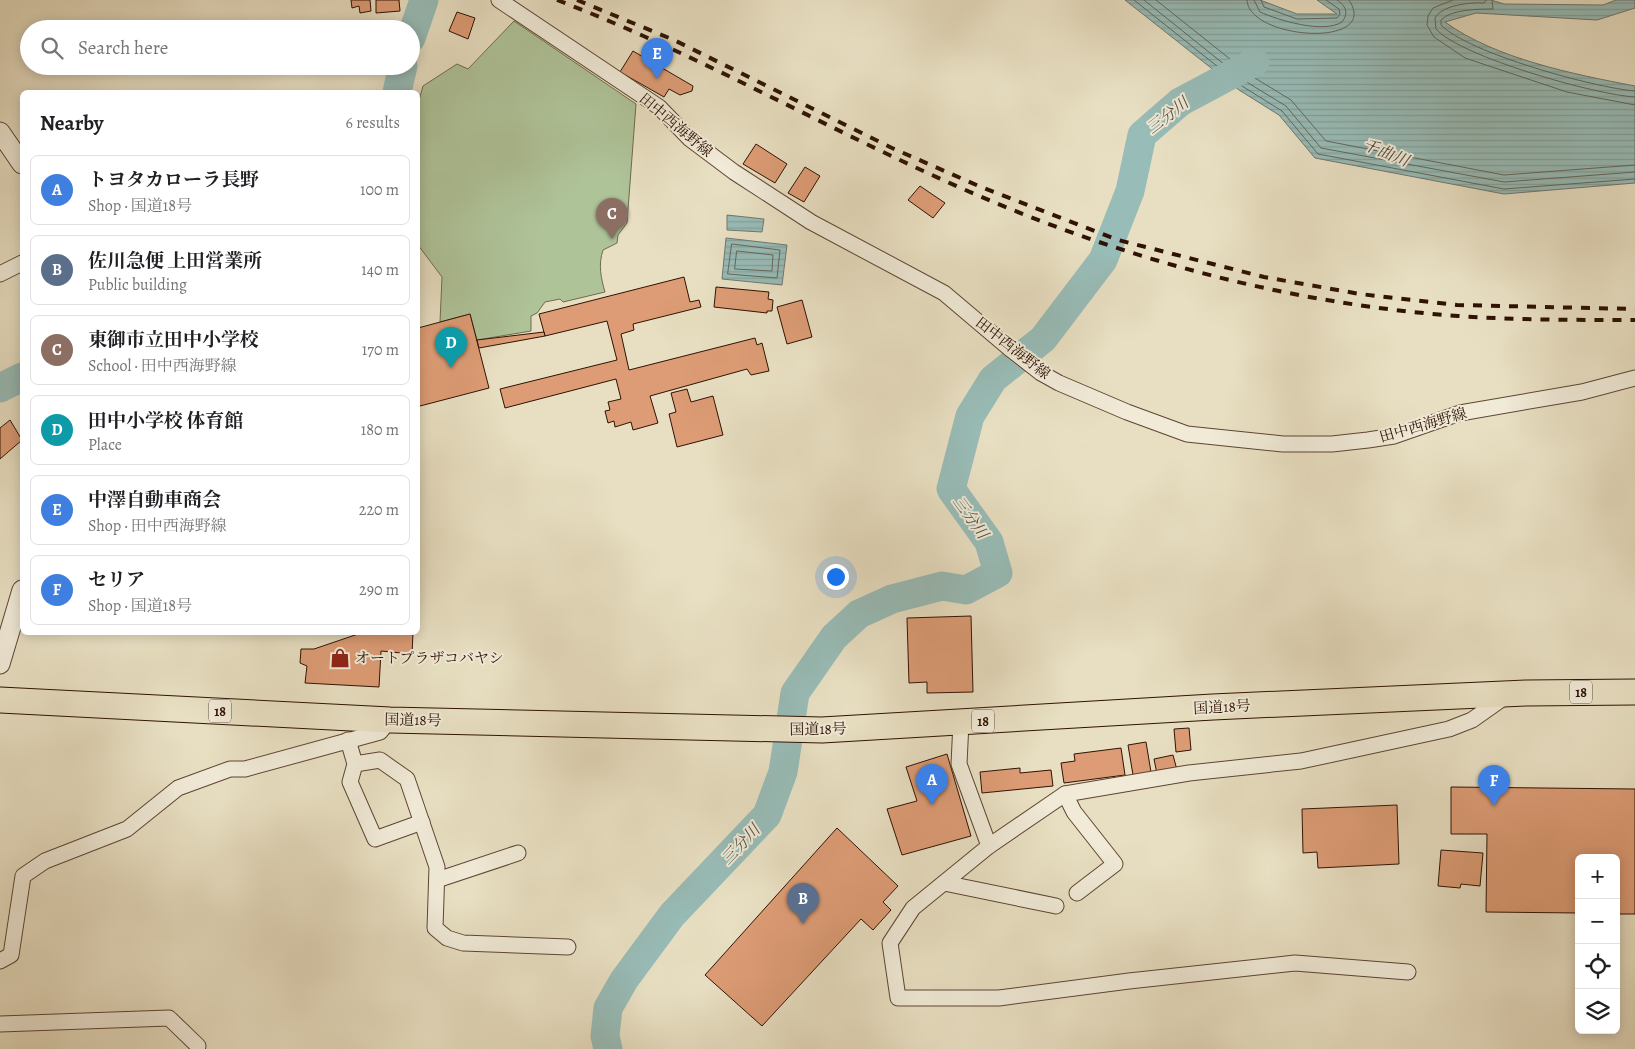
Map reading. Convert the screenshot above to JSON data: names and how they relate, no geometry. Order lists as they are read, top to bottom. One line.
{"streets":{"highway":["18","国道18号"],"street":["田中西海野線"]},"water":["三分川","千曲川"],"places":{"shop":["オートプラザコバヤシ"]},"page":{"search":"Search here","pins":["E","C","D","A","F","B"],"heading":["Nearby","6 results"],"list":[{"mark":"A","name":"トヨタカローラ長野","note":"Shop · 国道18号","value":"100 m"},{"mark":"B","name":"佐川急便 上田営業所","note":"Public building","value":"140 m"},{"mark":"C","name":"東御市立田中小学校","note":"School · 田中西海野線","value":"170 m"},{"mark":"D","name":"田中小学校 体育館","note":"Place","value":"180 m"},{"mark":"E","name":"中澤自動車商会","note":"Shop · 田中西海野線","value":"220 m"},{"mark":"F","name":"セリア","note":"Shop · 国道18号","value":"290 m"}],"map_buttons":["+","−"]}}
